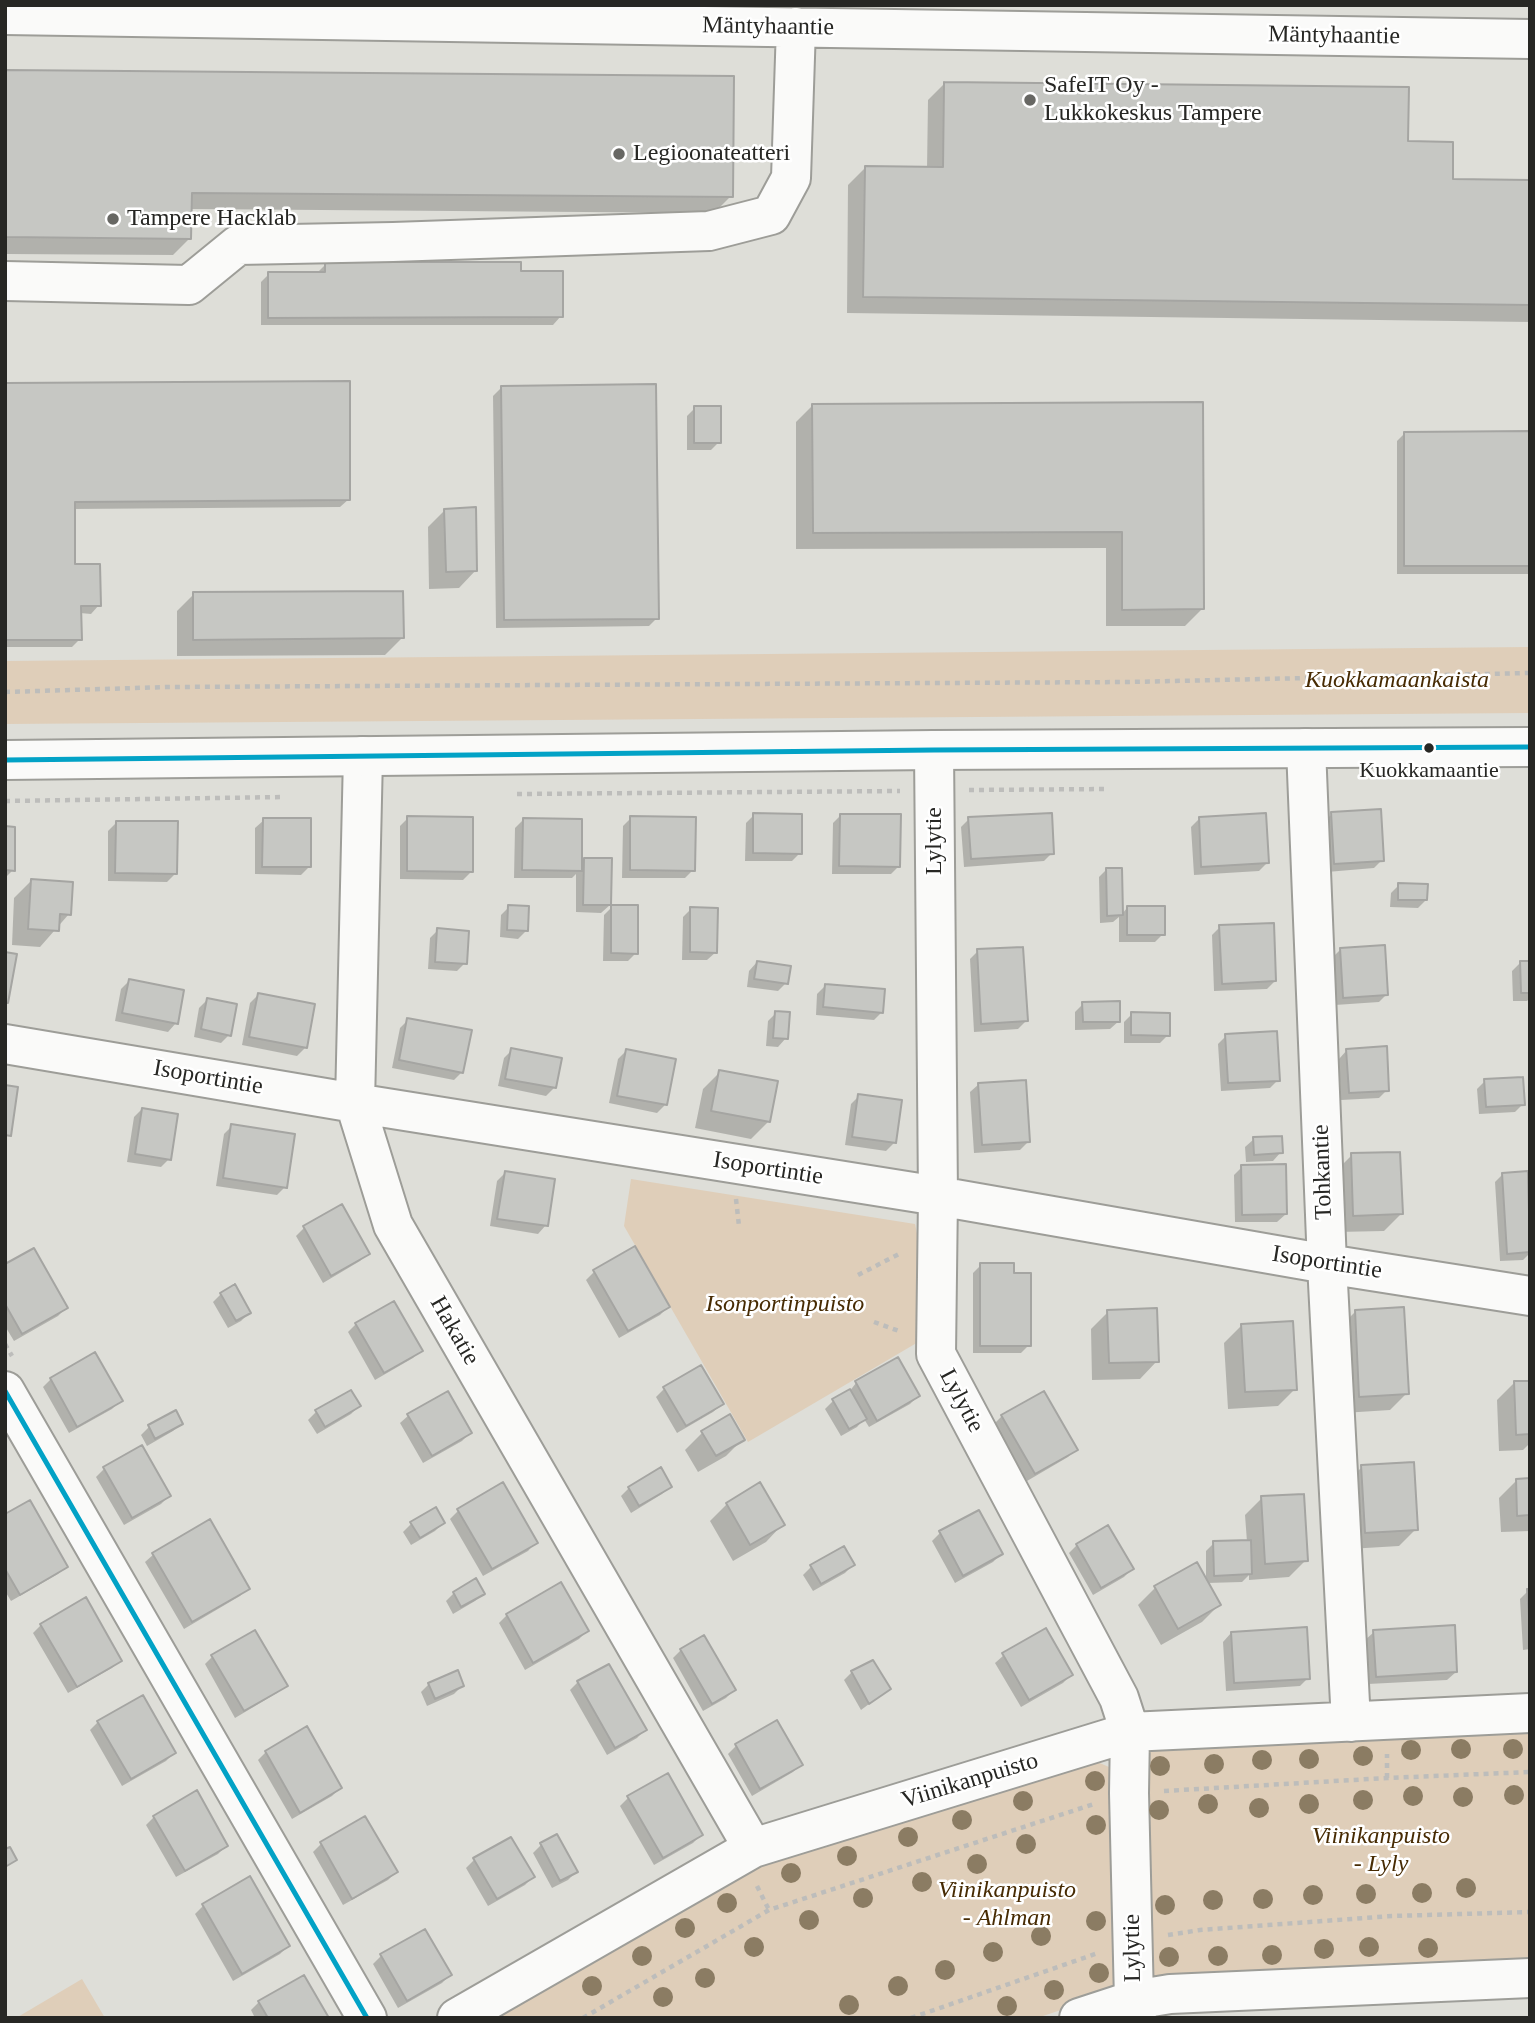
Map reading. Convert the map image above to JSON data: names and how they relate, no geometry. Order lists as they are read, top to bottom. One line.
{"streets":{"street":["Mäntyhaantie","Lylytie","Isoportintie","Tohkantie","Hakatie","Viinikanpuisto"]},"crossings":[["Lylytie","Isoportintie"],["Lylytie","Viinikanpuisto"],["Isoportintie","Tohkantie"],["Isoportintie","Hakatie"],["Tohkantie","Viinikanpuisto"],["Hakatie","Viinikanpuisto"]],"parks":["Kuokkamaankaista","Isonportinpuisto","Viinikanpuisto - Lyly","Viinikanpuisto - Ahlman"],"places":["SafeIT Oy - Lukkokeskus Tampere","Legioonateatteri","Tampere Hacklab","Kuokkamaantie"]}
